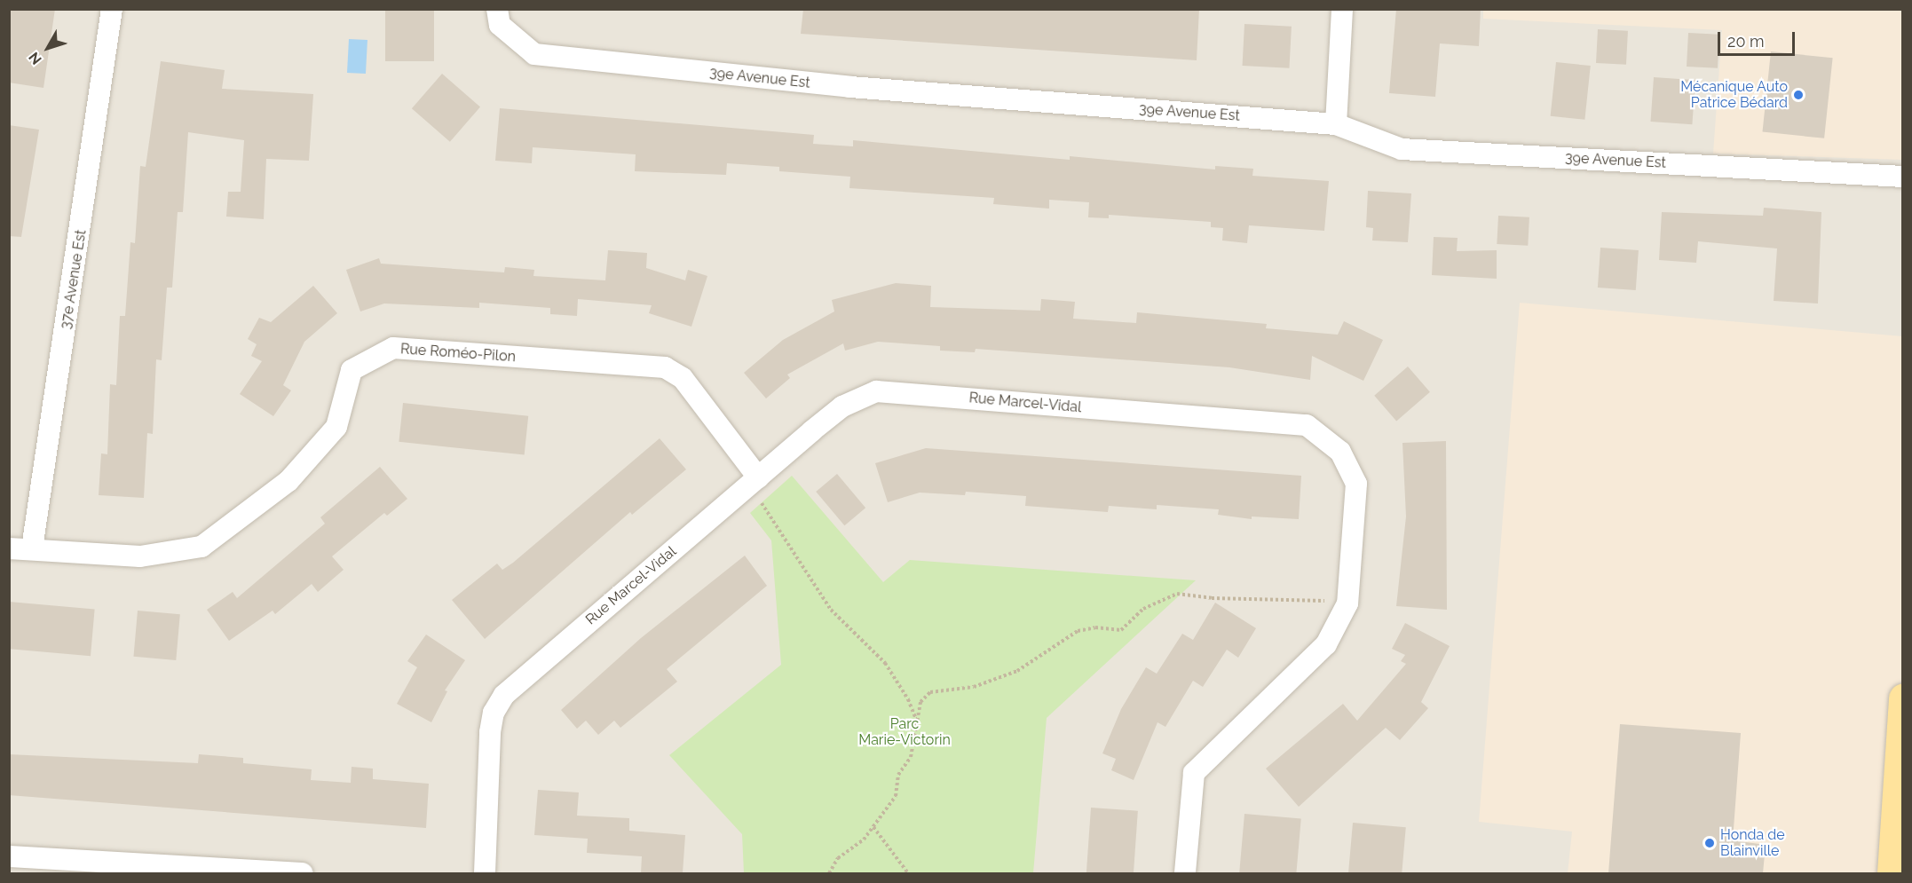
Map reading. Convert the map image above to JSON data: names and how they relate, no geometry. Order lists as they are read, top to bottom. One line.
{"streets":{"street":["39e Avenue Est","37e Avenue Est","Rue Roméo-Pilon","Rue Marcel-Vidal"]},"crossings":[["37e Avenue Est","Rue Roméo-Pilon"],["Rue Roméo-Pilon","Rue Marcel-Vidal"]],"parks":["Parc Marie-Victorin"],"places":["Mécanique Auto Patrice Bédard","Honda de Blainville"],"scale_bar":"20 m","north":"bottom left"}
